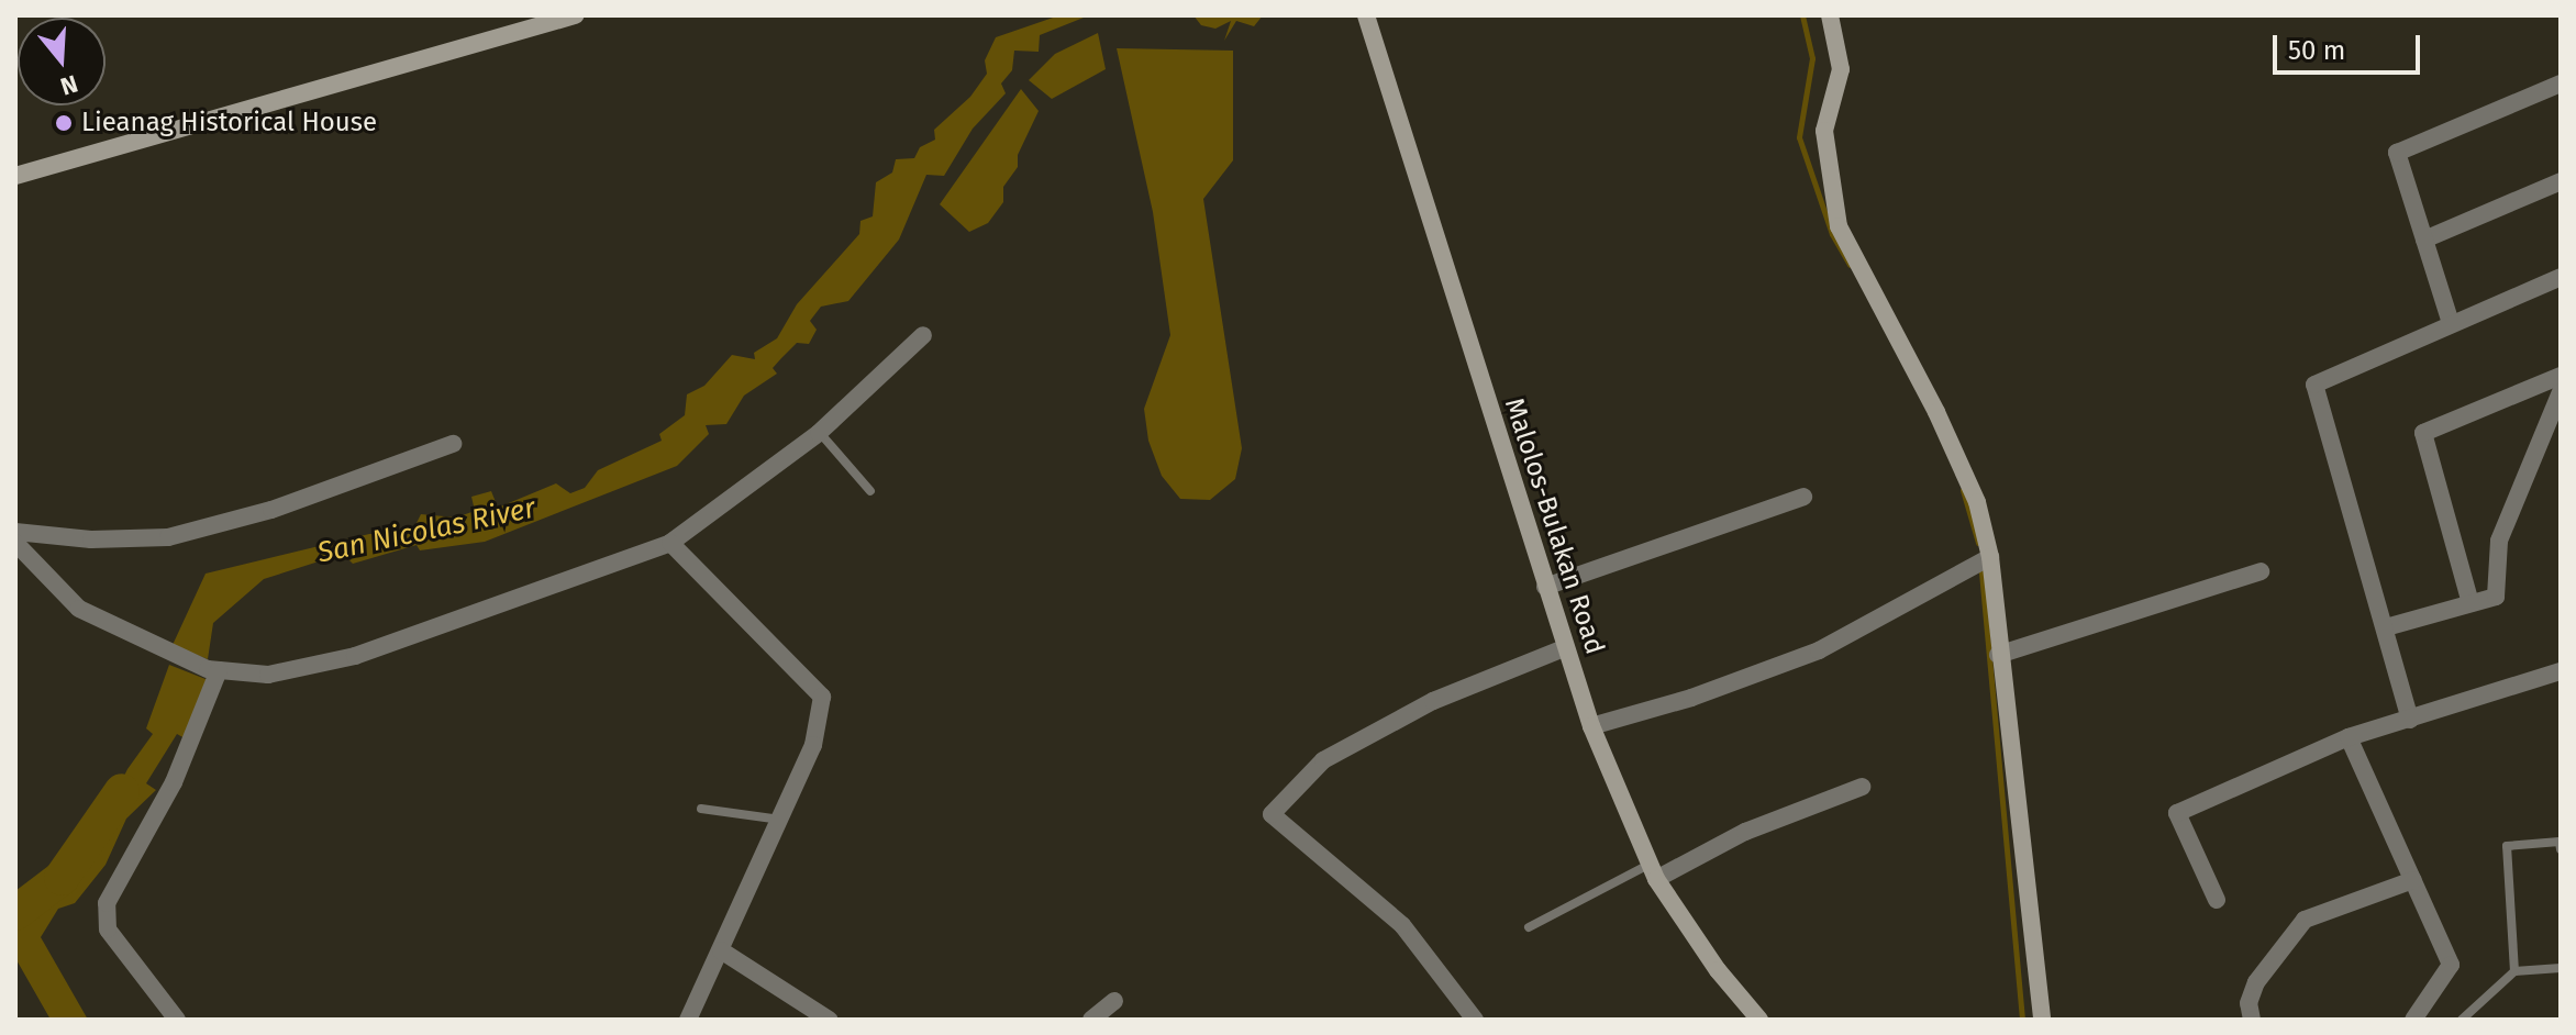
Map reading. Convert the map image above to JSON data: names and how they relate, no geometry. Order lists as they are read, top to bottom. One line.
{"streets":{"main road":["Malolos-Bulakan Road"]},"water":["San Nicolas River"],"places":["Lieanag Historical House"],"scale_bar":"50 m","north":"bottom"}
